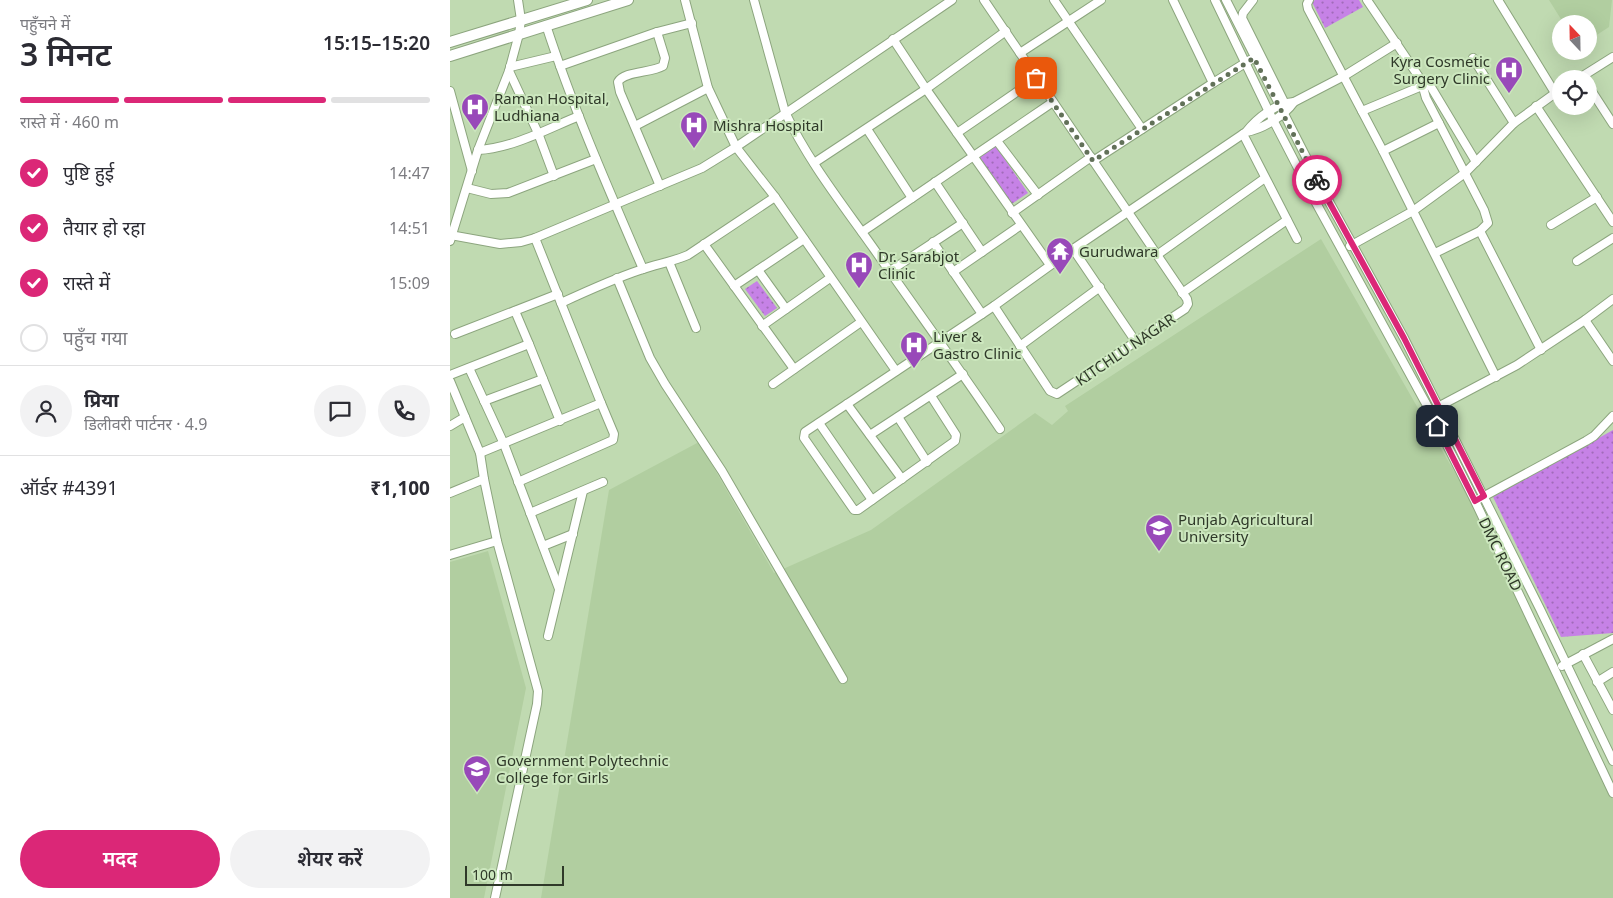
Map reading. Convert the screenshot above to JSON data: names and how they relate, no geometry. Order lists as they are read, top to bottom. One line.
{"streets":{"street":["KITCHLU NAGAR","DMC ROAD"]},"places":{"hospital":["Kyra Cosmetic Surgery Clinic","Raman Hospital, Ludhiana","Mishra Hospital","Dr. Sarabjot Clinic","Liver & Gastro Clinic"],"temple":["Gurudwara"],"school or university":["Punjab Agricultural University","Government Polytechnic College for Girls"]},"scale_bar":"100 m","north":"top","page":{"heading":["3 मिनट","पहुँचने में","15:15–15:20"],"panel":["प्रिया","डिलीवरी पार्टनर · 4.9","ऑर्डर #4391","₹1,100"],"bar":"रास्ते में · 460 m","list":[["पुष्टि हुई","14:47"],["तैयार हो रहा","14:51"],["रास्ते में","15:09"],"पहुँच गया"],"buttons":["मदद","शेयर करें"],"scale":"100 m"}}
